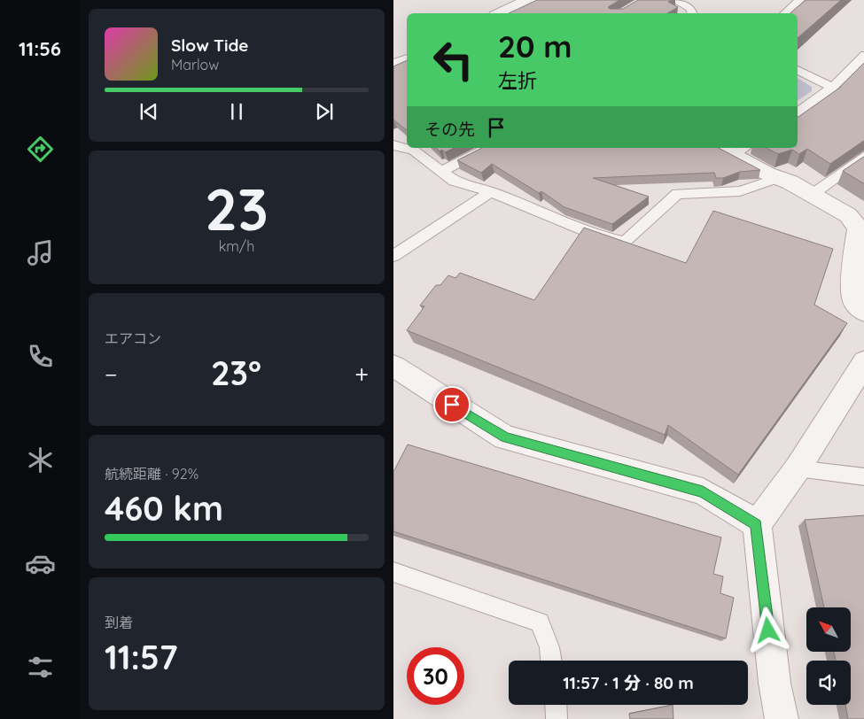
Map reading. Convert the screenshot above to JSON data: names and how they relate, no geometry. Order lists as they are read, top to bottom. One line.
{"north":"top left","page":{"tabs":"11:56","turn":["20 m","左折"],"song":["Slow Tide","Marlow"],"then":"その先","tile":[["23","km/h"],"エアコン",["航続距離 · 92%","460 km"],["到着","11:57"]],"heat":["−","23°","+"],"limit":"30","trip":"11:57 · 1 分 · 80 m"}}
